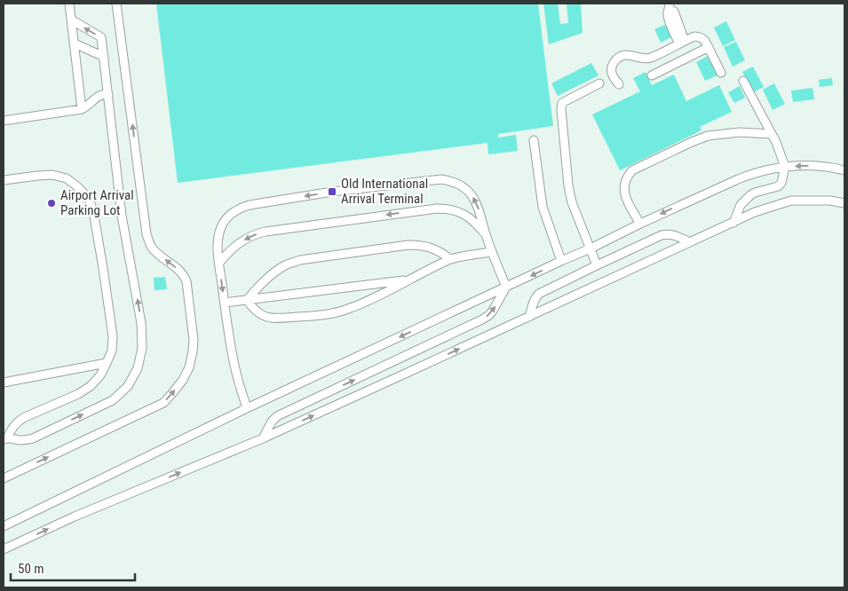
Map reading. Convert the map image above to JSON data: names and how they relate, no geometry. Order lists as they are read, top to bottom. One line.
{"places":{"transit":["Old International Arrival Terminal"],"other":["Airport Arrival Parking Lot"]},"scale_bar":"50 m"}
